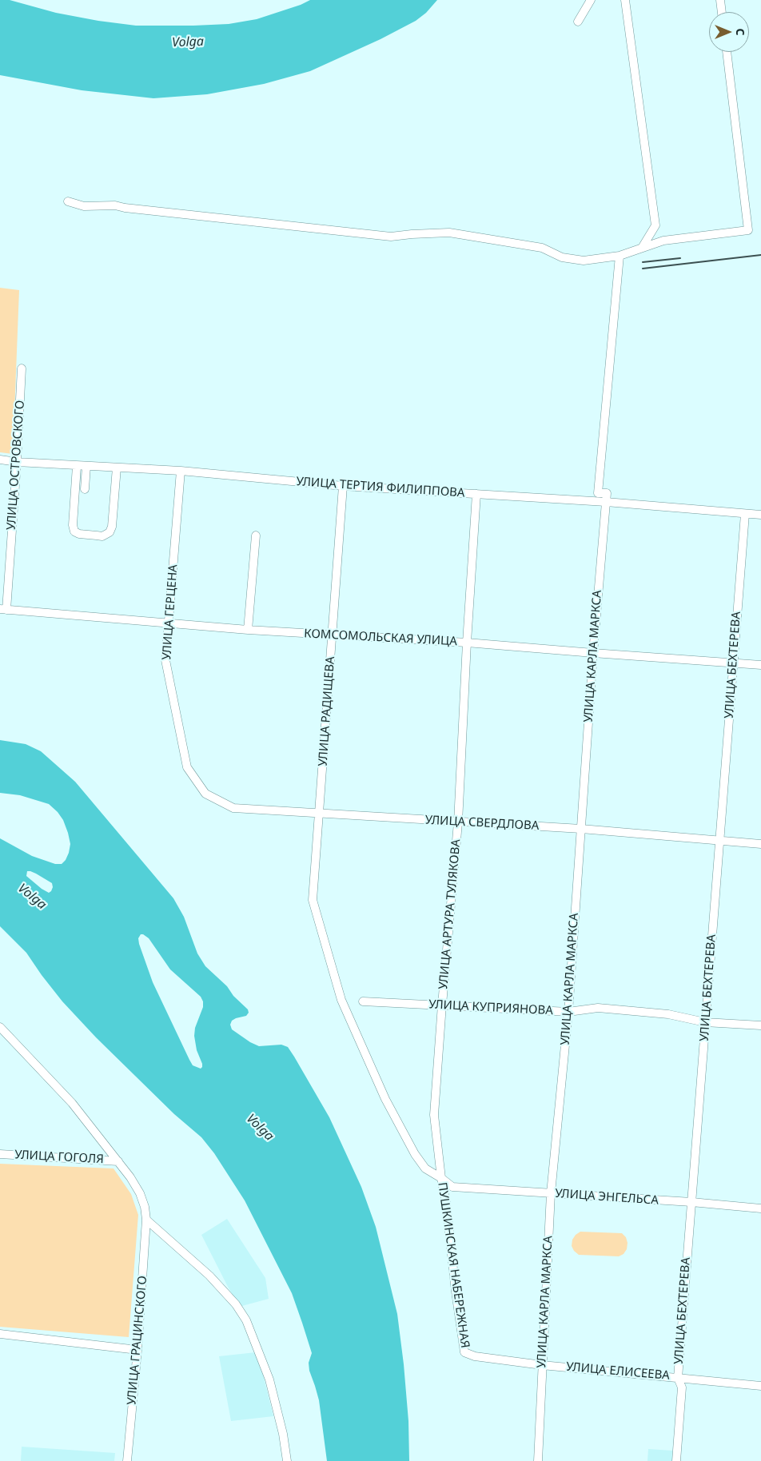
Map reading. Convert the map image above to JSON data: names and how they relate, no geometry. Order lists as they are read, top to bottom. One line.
{"streets":{"street":["УЛИЦА ОСТРОВСКОГО","УЛИЦА ТЕРТИЯ ФИЛИППОВА","УЛИЦА ГЕРЦЕНА","КОМСОМОЛЬСКАЯ УЛИЦА","УЛИЦА КАРЛА МАРКСА","УЛИЦА БЕХТЕРЕВА","УЛИЦА РАДИЩЕВА","УЛИЦА СВЕРДЛОВА","УЛИЦА АРТУРА ТУЛЯКОВА","УЛИЦА КУПРИЯНОВА","УЛИЦА ГОГОЛЯ","УЛИЦА ЭНГЕЛЬСА","ПУШКИНСКАЯ НАБЕРЕЖНАЯ","УЛИЦА ГРАЦИНСКОГО","УЛИЦА ЕЛИСЕЕВА"]},"crossings":[["УЛИЦА ОСТРОВСКОГО","УЛИЦА ТЕРТИЯ ФИЛИППОВА"],["УЛИЦА ОСТРОВСКОГО","КОМСОМОЛЬСКАЯ УЛИЦА"],["УЛИЦА ТЕРТИЯ ФИЛИППОВА","УЛИЦА ГЕРЦЕНА"],["УЛИЦА ТЕРТИЯ ФИЛИППОВА","УЛИЦА КАРЛА МАРКСА"],["УЛИЦА ТЕРТИЯ ФИЛИППОВА","УЛИЦА БЕХТЕРЕВА"],["УЛИЦА ТЕРТИЯ ФИЛИППОВА","УЛИЦА РАДИЩЕВА"],["УЛИЦА ТЕРТИЯ ФИЛИППОВА","УЛИЦА АРТУРА ТУЛЯКОВА"],["УЛИЦА ГЕРЦЕНА","КОМСОМОЛЬСКАЯ УЛИЦА"],["УЛИЦА ГЕРЦЕНА","УЛИЦА СВЕРДЛОВА"],["КОМСОМОЛЬСКАЯ УЛИЦА","УЛИЦА КАРЛА МАРКСА"],["КОМСОМОЛЬСКАЯ УЛИЦА","УЛИЦА БЕХТЕРЕВА"],["КОМСОМОЛЬСКАЯ УЛИЦА","УЛИЦА РАДИЩЕВА"],["КОМСОМОЛЬСКАЯ УЛИЦА","УЛИЦА АРТУРА ТУЛЯКОВА"],["УЛИЦА КАРЛА МАРКСА","УЛИЦА СВЕРДЛОВА"],["УЛИЦА КАРЛА МАРКСА","УЛИЦА КУПРИЯНОВА"],["УЛИЦА КАРЛА МАРКСА","УЛИЦА ЭНГЕЛЬСА"],["УЛИЦА КАРЛА МАРКСА","УЛИЦА ЕЛИСЕЕВА"],["УЛИЦА БЕХТЕРЕВА","УЛИЦА СВЕРДЛОВА"],["УЛИЦА БЕХТЕРЕВА","УЛИЦА КУПРИЯНОВА"],["УЛИЦА БЕХТЕРЕВА","УЛИЦА ЭНГЕЛЬСА"],["УЛИЦА БЕХТЕРЕВА","УЛИЦА ЕЛИСЕЕВА"],["УЛИЦА РАДИЩЕВА","УЛИЦА СВЕРДЛОВА"],["УЛИЦА РАДИЩЕВА","ПУШКИНСКАЯ НАБЕРЕЖНАЯ"],["УЛИЦА СВЕРДЛОВА","УЛИЦА АРТУРА ТУЛЯКОВА"],["УЛИЦА АРТУРА ТУЛЯКОВА","УЛИЦА КУПРИЯНОВА"],["УЛИЦА АРТУРА ТУЛЯКОВА","УЛИЦА ЭНГЕЛЬСА"],["УЛИЦА АРТУРА ТУЛЯКОВА","ПУШКИНСКАЯ НАБЕРЕЖНАЯ"],["УЛИЦА ГОГОЛЯ","УЛИЦА ГРАЦИНСКОГО"],["УЛИЦА ЭНГЕЛЬСА","ПУШКИНСКАЯ НАБЕРЕЖНАЯ"],["ПУШКИНСКАЯ НАБЕРЕЖНАЯ","УЛИЦА ЕЛИСЕЕВА"]],"water":["Volga"],"north":"right"}
